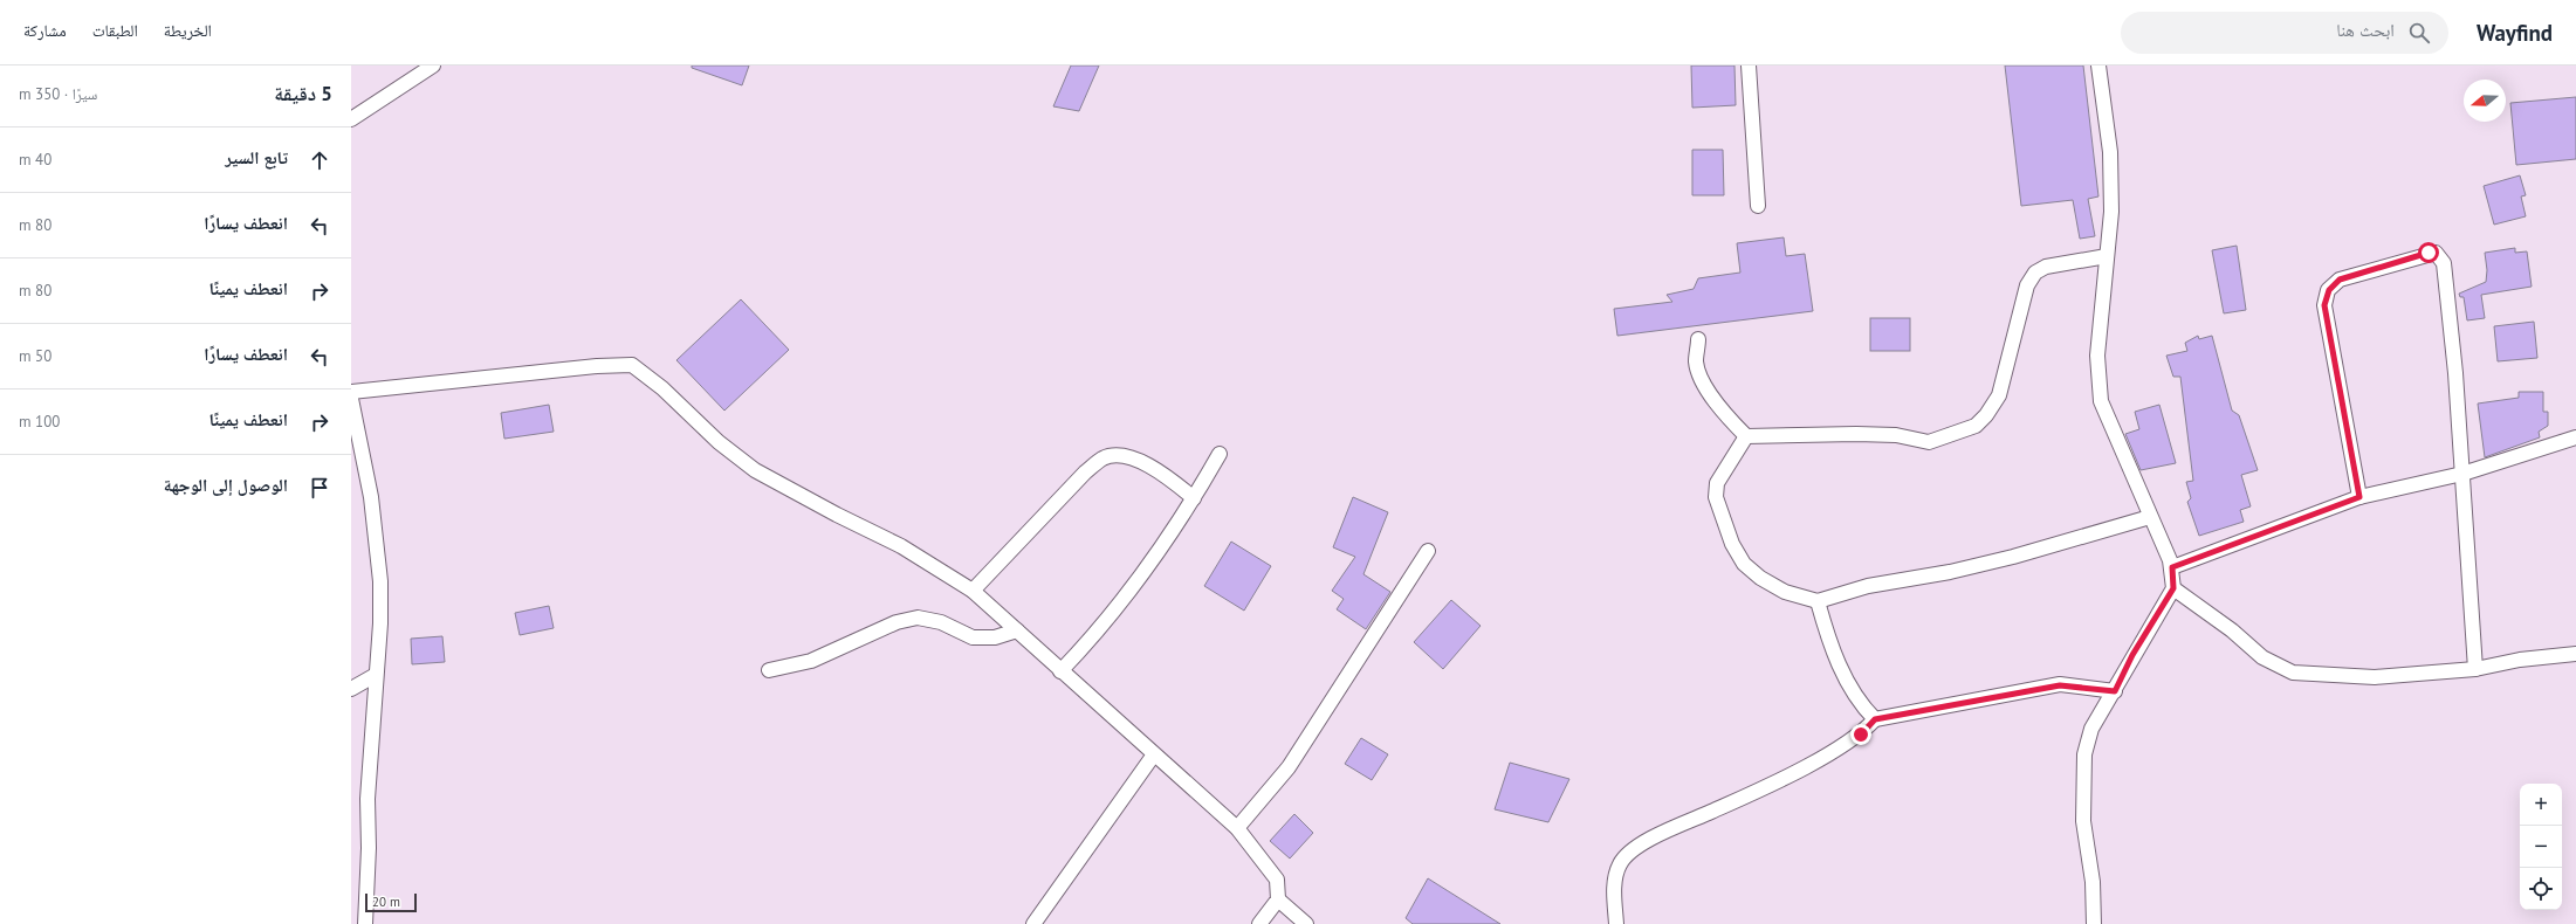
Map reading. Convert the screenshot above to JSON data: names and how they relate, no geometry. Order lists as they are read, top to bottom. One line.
{"scale_bar":"20 m","north":"left","page":{"header":"Wayfind","search":"ابحث هنا","nav":["الخريطة","الطبقات","مشاركة"],"heading":["5 دقيقة","سيرًا · 350 m"],"list":[["تابع السير","40 m"],["انعطف يسارًا","80 m"],["انعطف يمينًا","80 m"],["انعطف يسارًا","50 m"],["انعطف يمينًا","100 m"],"الوصول إلى الوجهة"],"map_buttons":["+","−"],"scale":"20 m"}}
